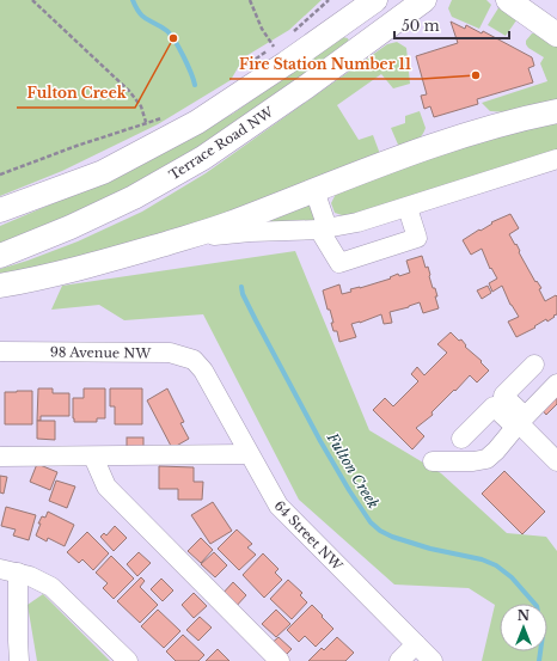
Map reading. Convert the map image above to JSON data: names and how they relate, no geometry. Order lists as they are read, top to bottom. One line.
{"streets":{"main road":["Terrace Road NW"],"street":["98 Avenue NW","64 Street NW"]},"crossings":[["98 Avenue NW","64 Street NW"]],"water":["Fulton Creek"],"places":["Fulton Creek","Fire Station Number 11"],"scale_bar":"50 m","north":"top"}
